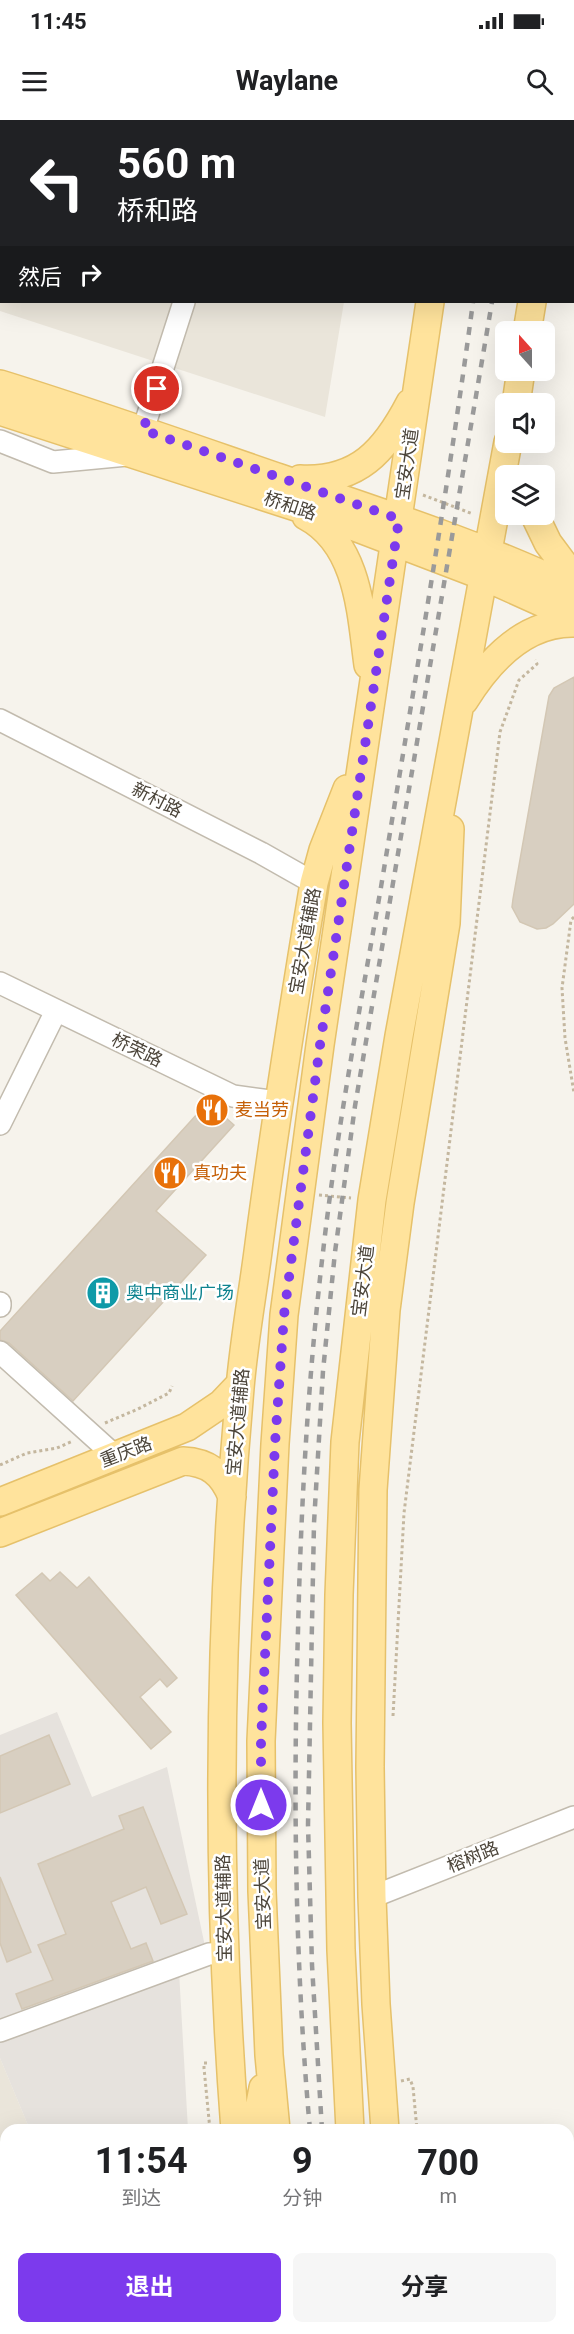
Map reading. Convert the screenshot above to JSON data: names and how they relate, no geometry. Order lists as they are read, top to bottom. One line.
{"streets":{"main road":["宝安大道","桥和路","宝安大道辅路","重庆路"],"street":["新村路","桥荣路","榕树路"]},"crossings":[["宝安大道","桥和路"],["宝安大道","宝安大道辅路"],["新村路","宝安大道辅路"],["宝安大道辅路","桥荣路"],["宝安大道辅路","重庆路"]],"places":{"restaurant":["麦当劳","真功夫"],"building":["奥中商业广场"]},"north":"top","page":{"status":"11:45","header":"Waylane","turn":["560 m","桥和路"],"then":"然后","eta":["11:54","到达","9","分钟","700","m"],"buttons":["退出","分享"]}}
